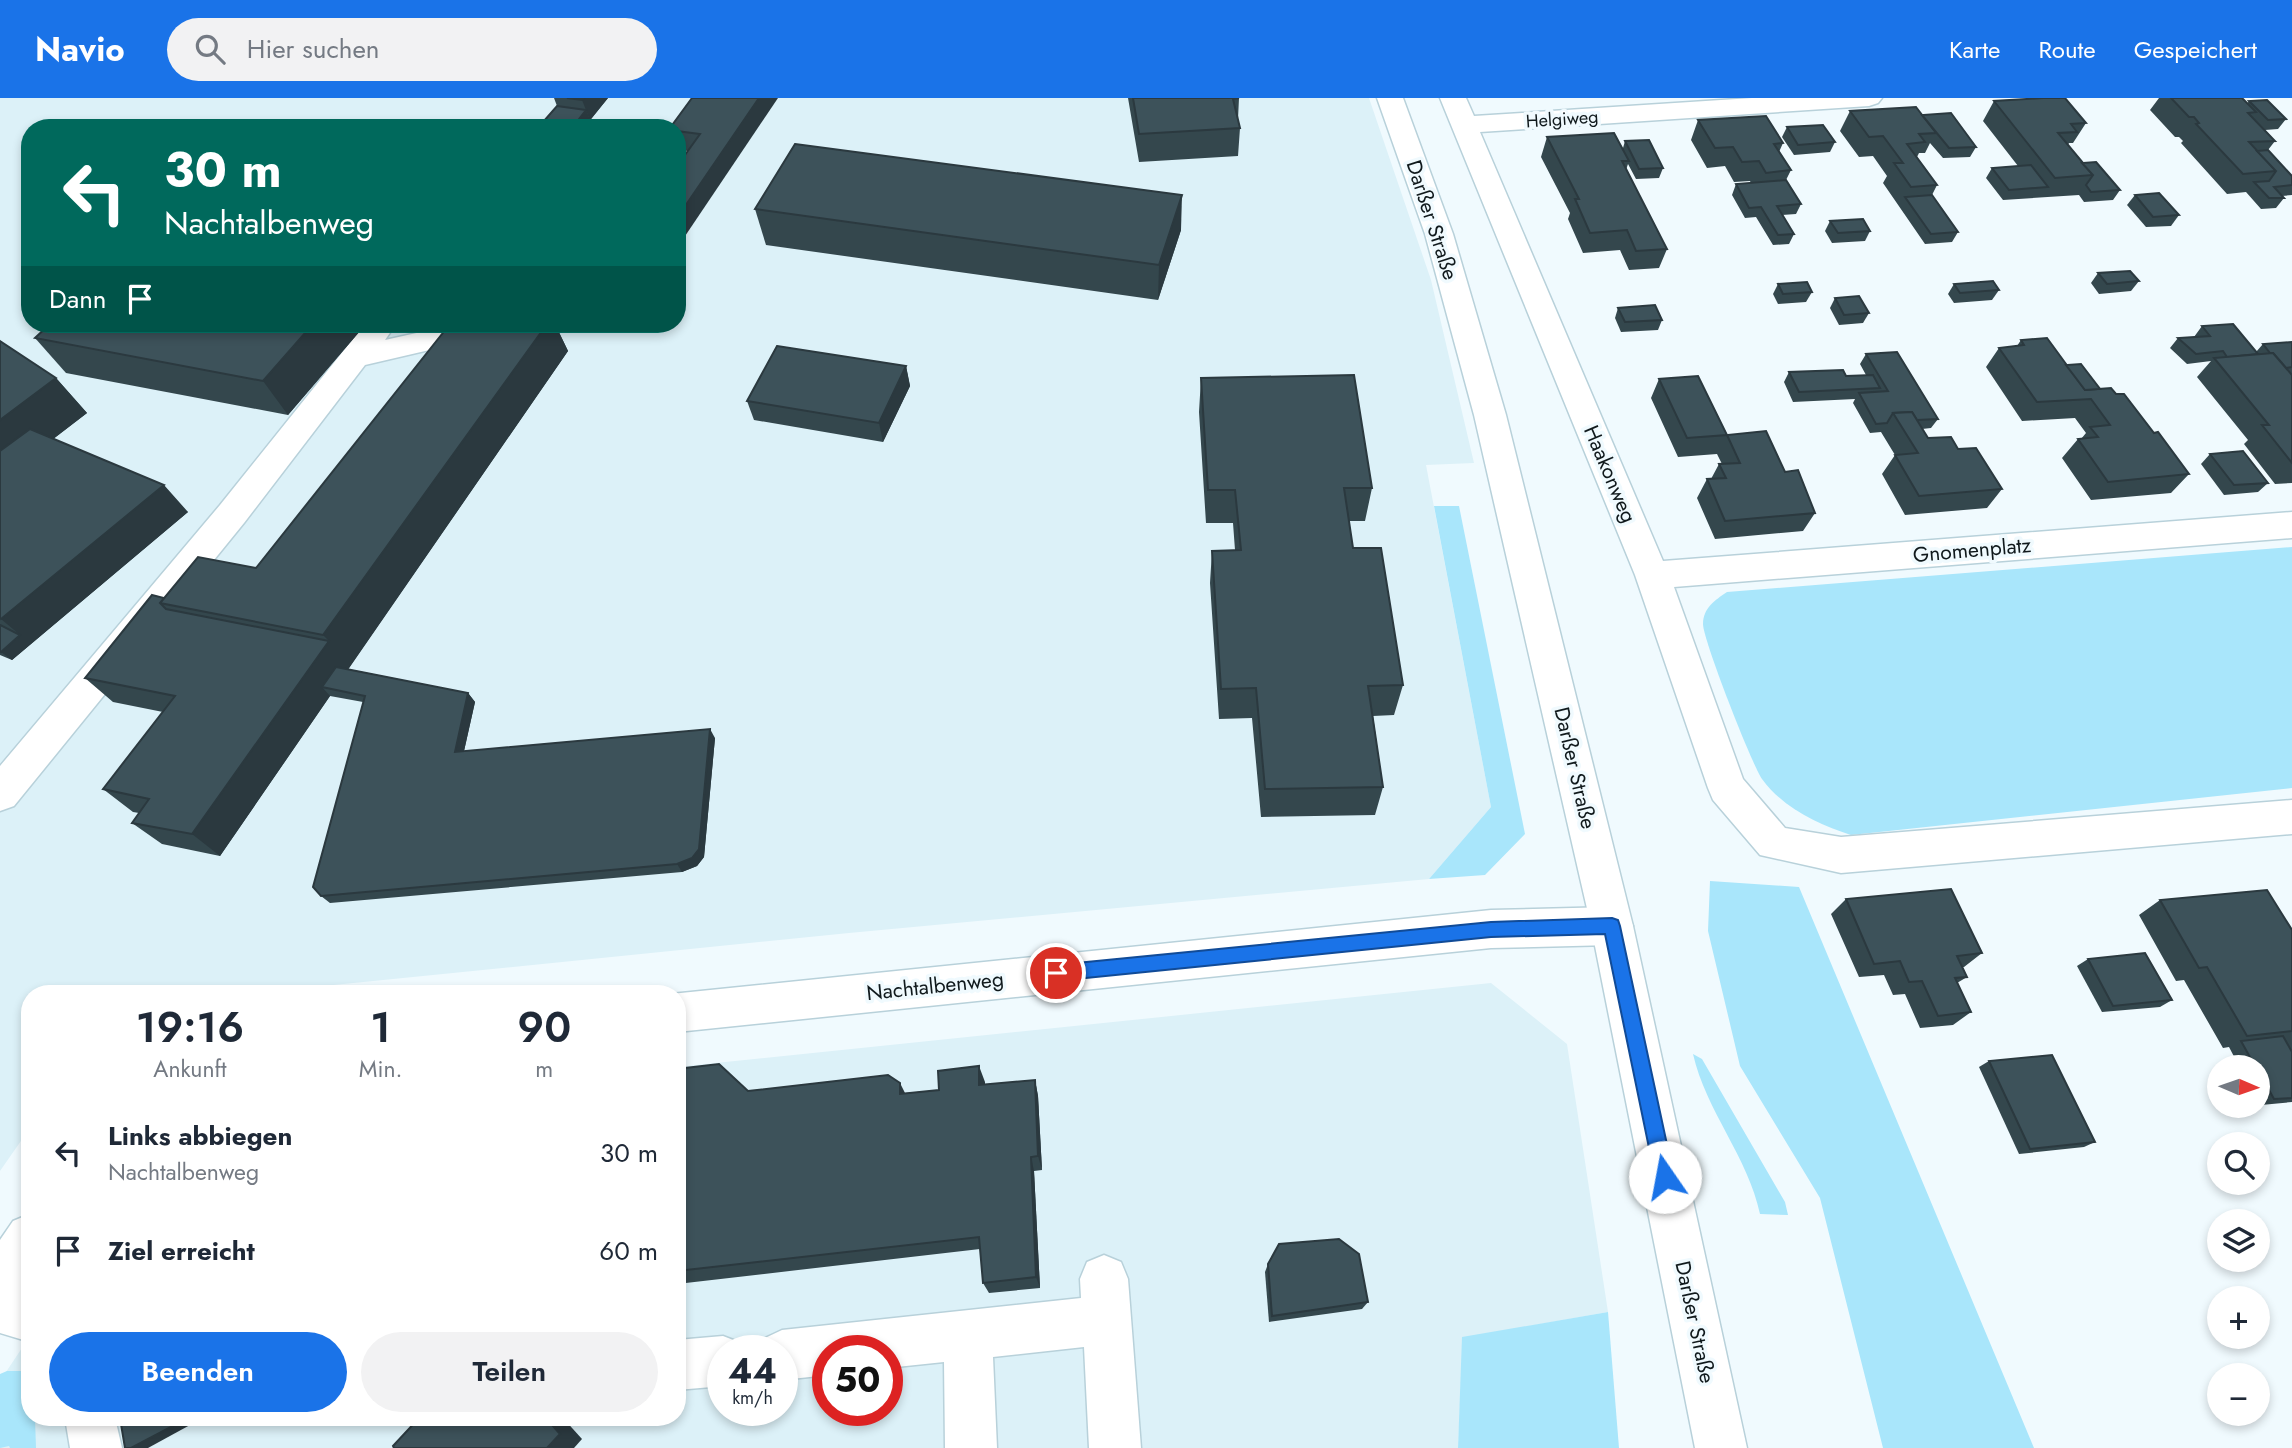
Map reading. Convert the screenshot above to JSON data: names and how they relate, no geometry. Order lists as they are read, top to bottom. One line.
{"streets":{"street":["Helgiweg","Darßer Straße","Haakonweg","Gnomenplatz","Nachtalbenweg"]},"crossings":[["Helgiweg","Haakonweg"],["Darßer Straße","Nachtalbenweg"],["Haakonweg","Gnomenplatz"]],"north":"right","page":{"header":"Navio","search":"Hier suchen","nav":["Karte","Route","Gespeichert"],"turn":["30 m","Nachtalbenweg"],"then":"Dann","eta":["19:16","Ankunft","1","Min.","90","m"],"map_buttons":["+","−"],"list":[{"name":"Links abbiegen","note":"Nachtalbenweg","value":"30 m"},{"name":"Ziel erreicht","value":"60 m"}],"buttons":["Beenden","Teilen"],"speed":"44 km/h","limit":"50"}}
